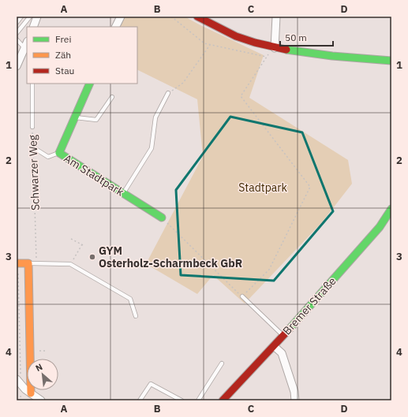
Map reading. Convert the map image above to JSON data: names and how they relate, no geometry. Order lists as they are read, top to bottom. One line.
{"streets":{"street":["Am Stadtpark","Bremer Straße"],"lane":["Schwarzer Weg"]},"parks":["Stadtpark"],"places":["GYM Osterholz-Scharmbeck GbR"],"legend":["Frei","Zäh","Stau"],"scale_bar":"50 m","north":"top left","grid":{"columns":["A","B","C","D"],"rows":["1","2","3","4"]}}
